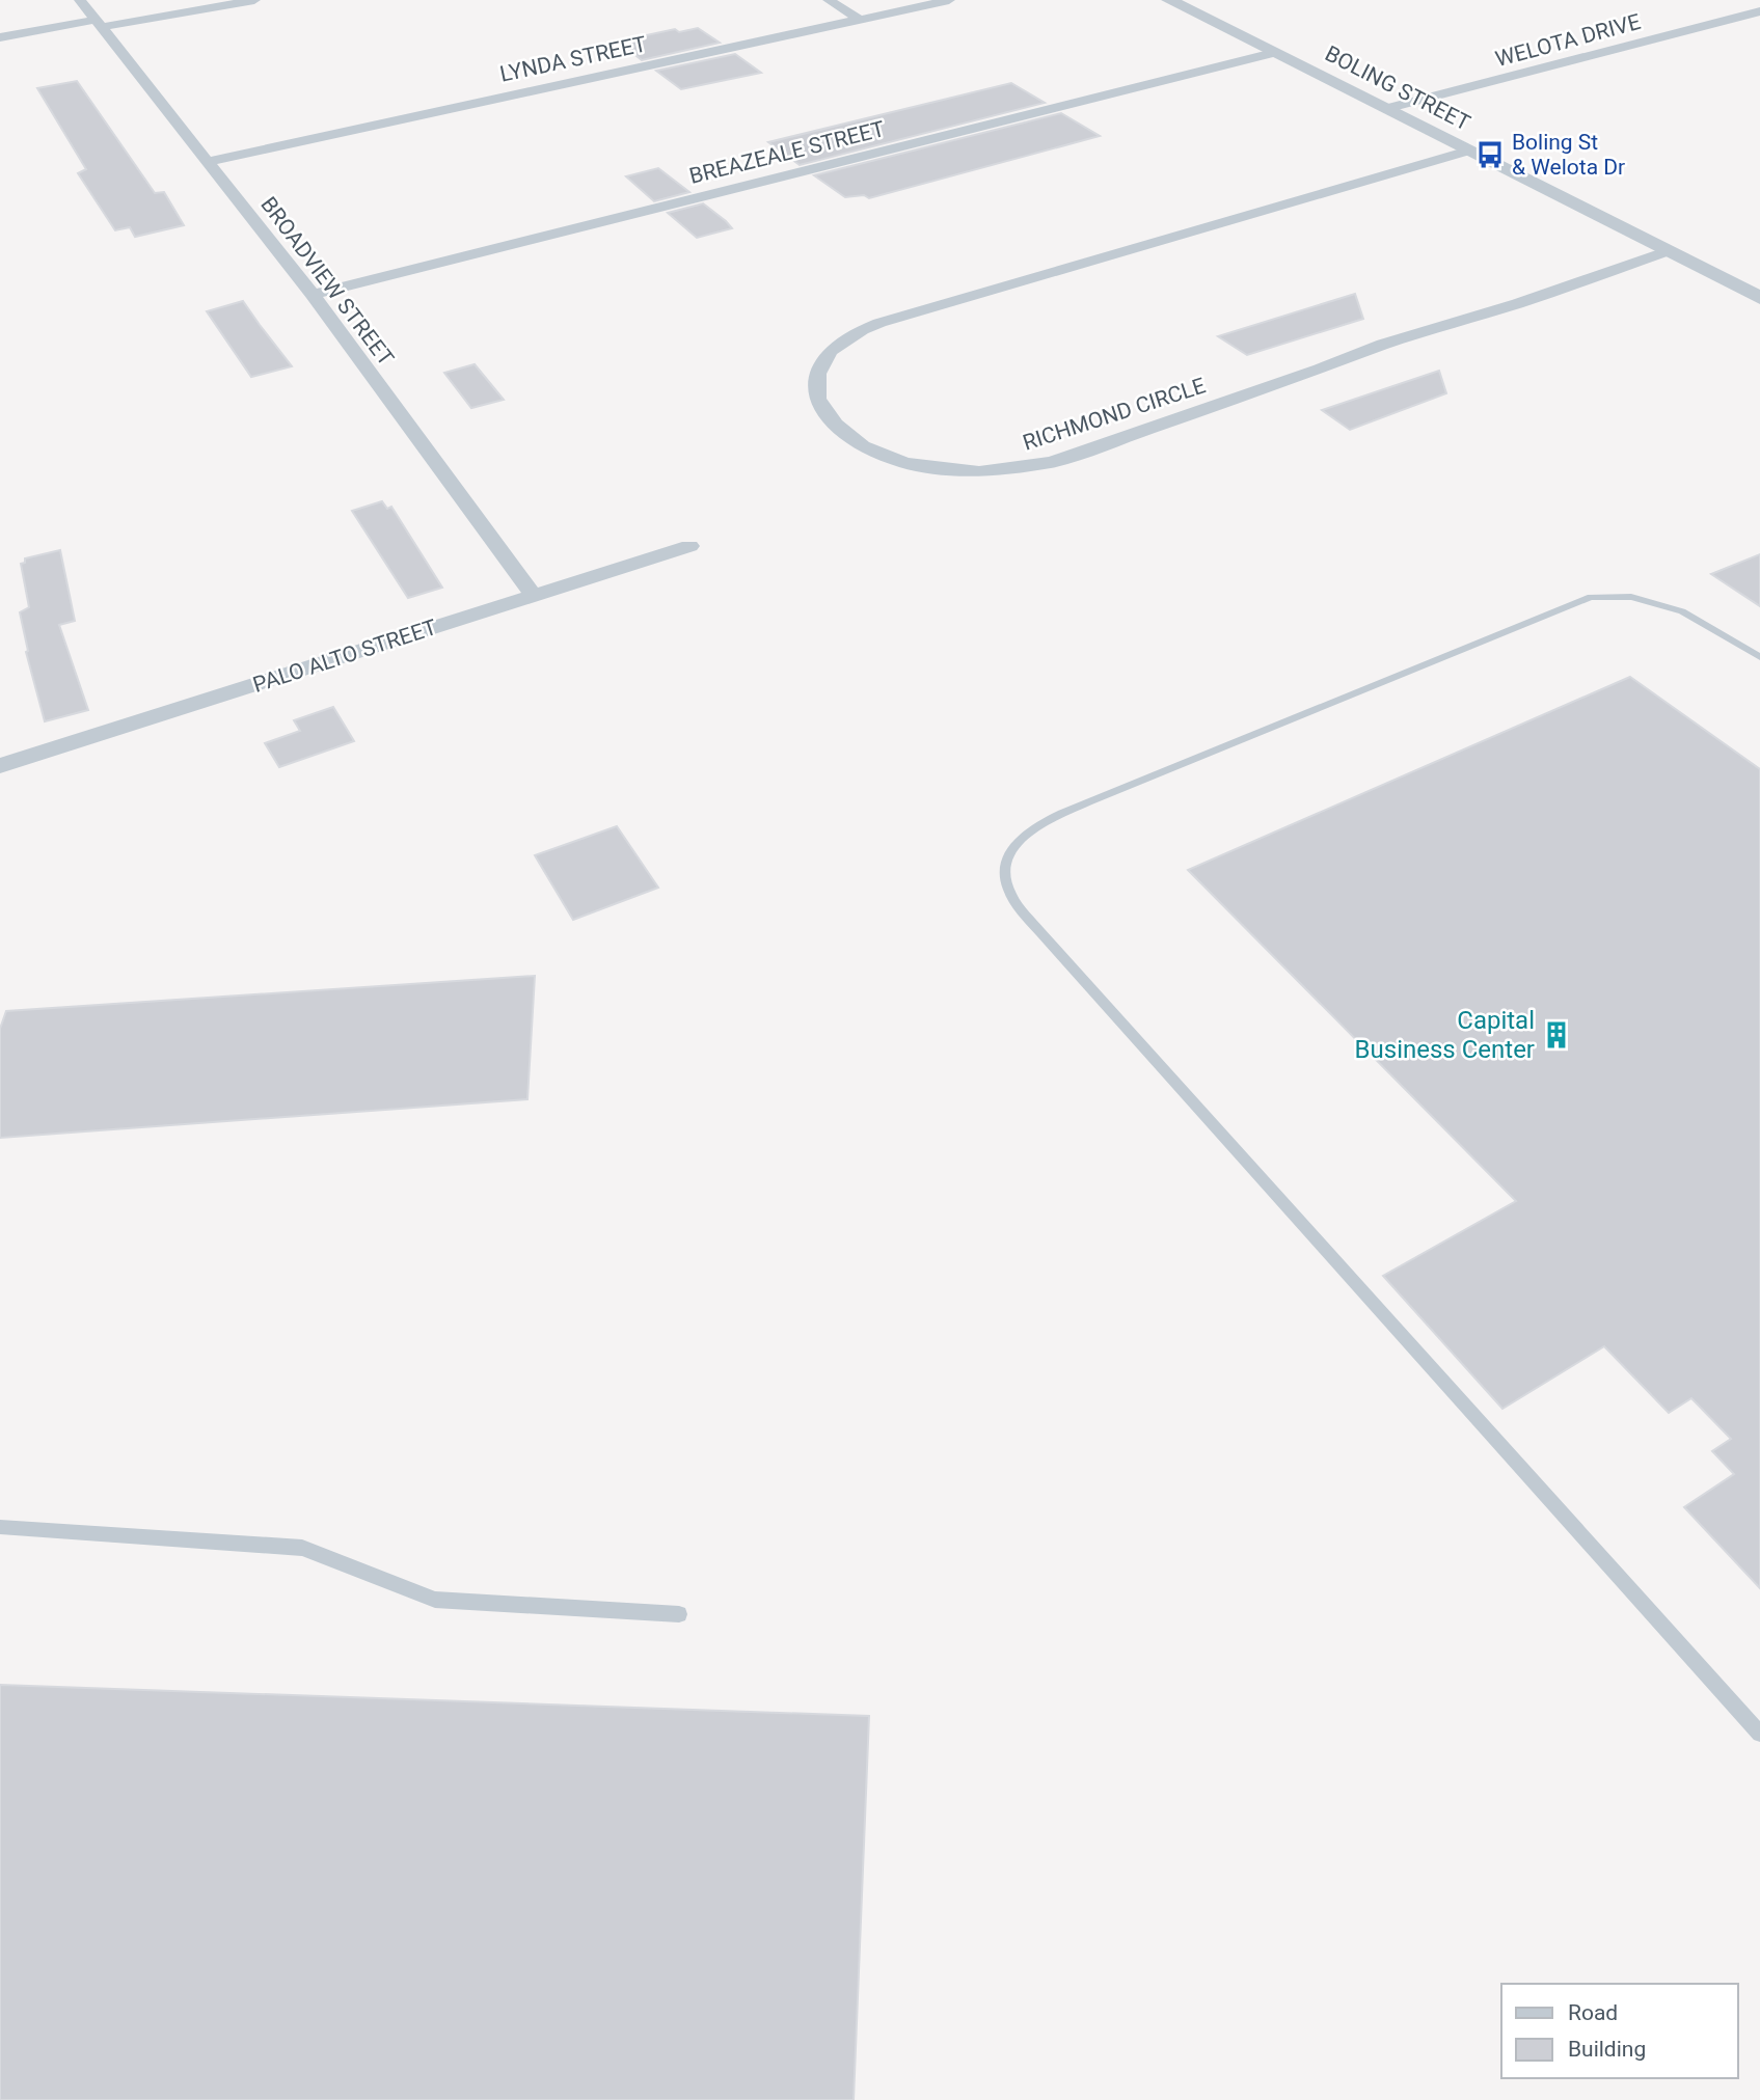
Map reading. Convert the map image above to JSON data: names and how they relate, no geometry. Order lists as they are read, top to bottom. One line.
{"streets":{"street":["WELOTA DRIVE","LYNDA STREET","BOLING STREET","BREAZEALE STREET","BROADVIEW STREET","RICHMOND CIRCLE","PALO ALTO STREET"]},"crossings":[["WELOTA DRIVE","BOLING STREET"],["LYNDA STREET","BROADVIEW STREET"],["BOLING STREET","BREAZEALE STREET"],["BOLING STREET","RICHMOND CIRCLE"],["BREAZEALE STREET","BROADVIEW STREET"],["BROADVIEW STREET","PALO ALTO STREET"]],"places":{"bus stop":["Boling St & Welota Dr"],"building":["Capital Business Center"]},"legend":["Road","Building"]}
